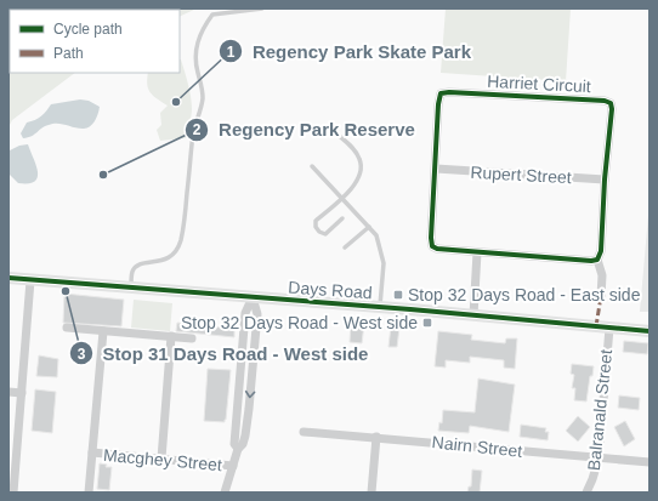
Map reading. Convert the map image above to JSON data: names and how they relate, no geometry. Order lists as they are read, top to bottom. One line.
{"streets":{"street":["Harriet Circuit","Rupert Street","Days Road","Balranald Street","Nairn Street","Macghey Street"]},"crossings":[["Harriet Circuit","Rupert Street"],["Days Road","Balranald Street"],["Balranald Street","Nairn Street"]],"places":{"other":["Regency Park Skate Park","Regency Park Reserve","Stop 31 Days Road - West side"],"transit":["Stop 32 Days Road - East side","Stop 32 Days Road - West side"]},"legend":["Cycle path","Path"]}
